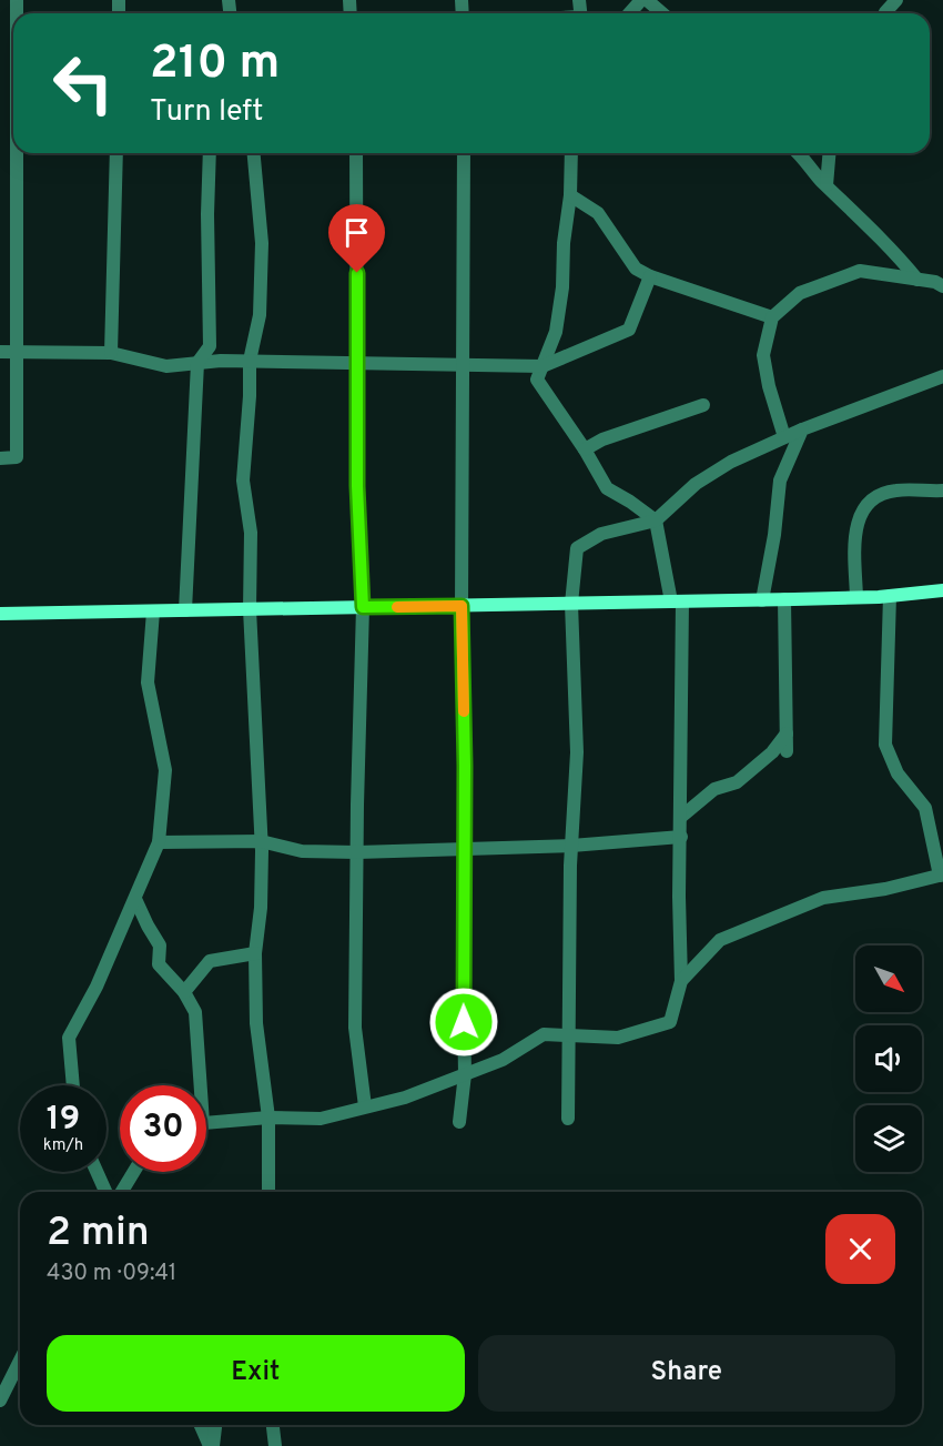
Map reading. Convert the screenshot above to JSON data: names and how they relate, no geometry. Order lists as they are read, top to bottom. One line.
{"north":"bottom right","page":{"turn":["210 m","Turn left"],"speed":"19 km/h","limit":"30","heading":["2 min","430 m · 09:41"],"buttons":["Exit","Share"]}}
